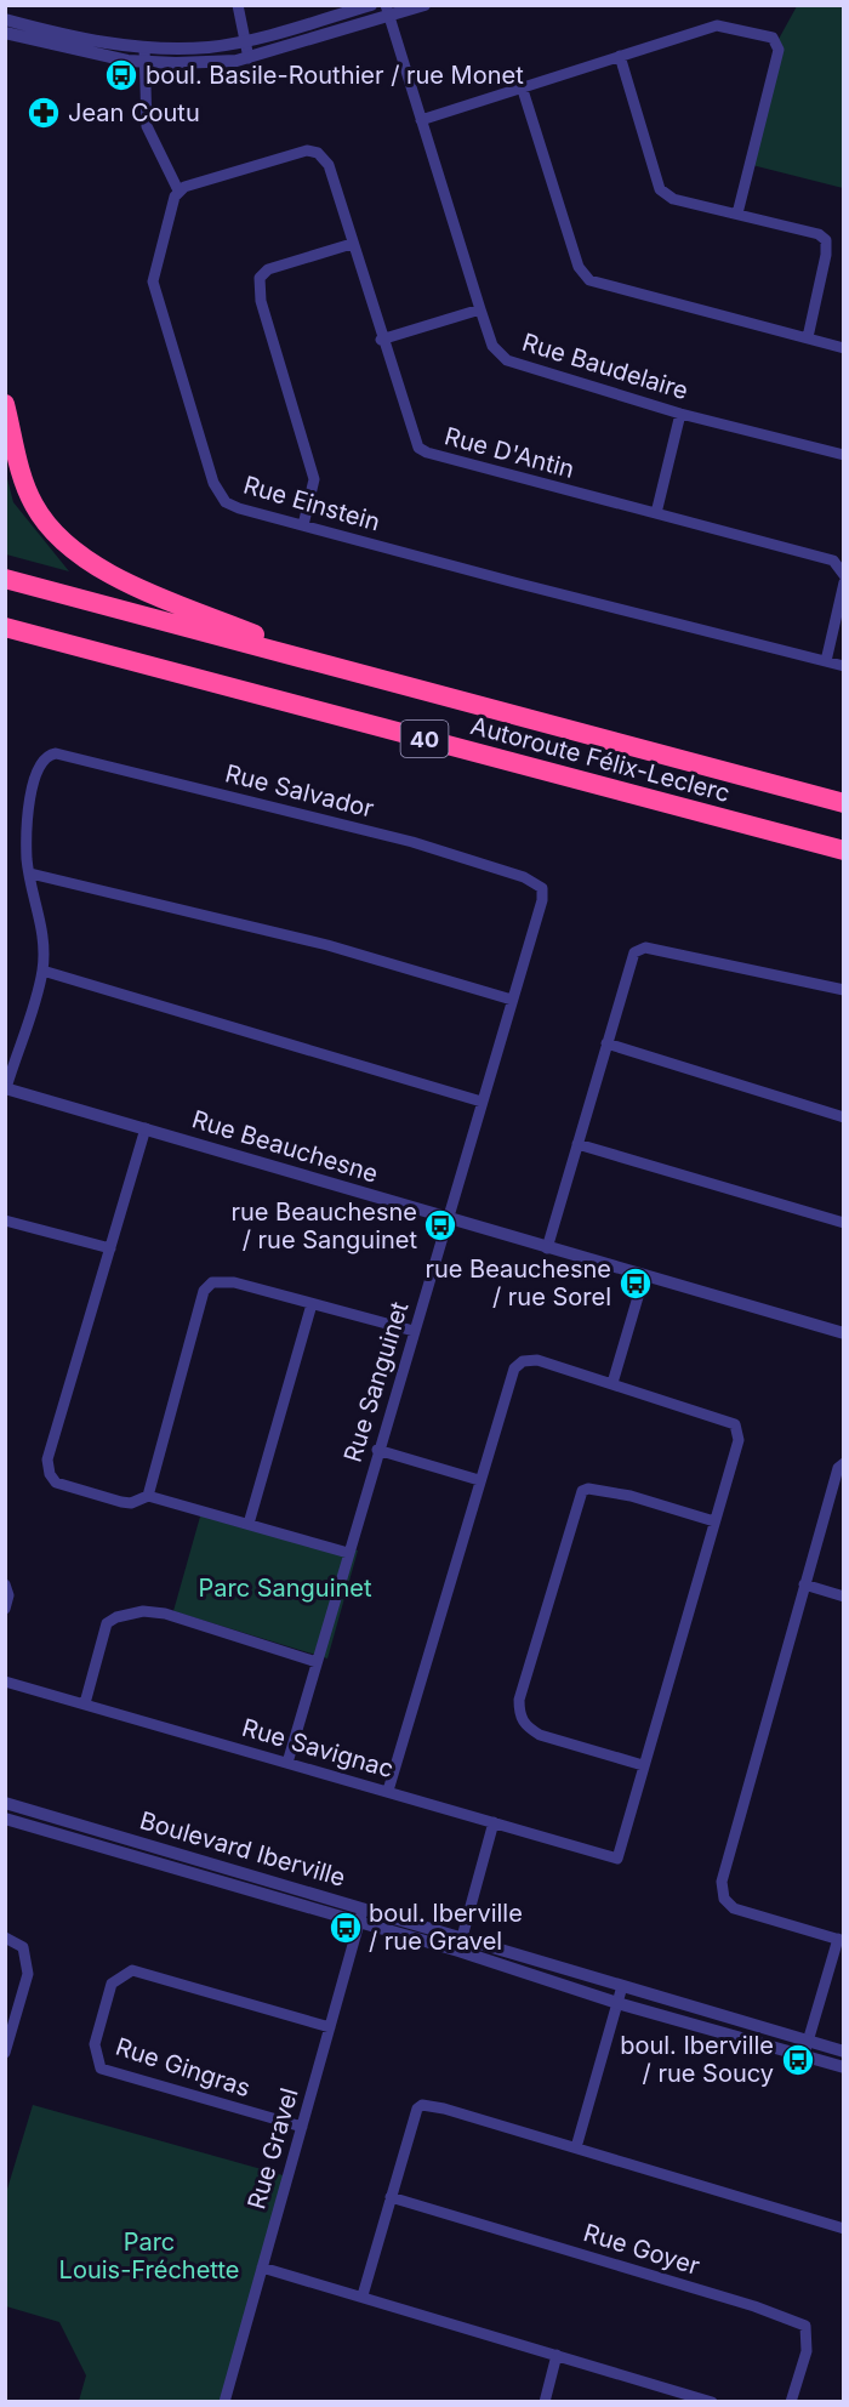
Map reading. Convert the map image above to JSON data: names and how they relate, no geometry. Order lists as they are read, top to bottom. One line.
{"streets":{"highway":["40","Autoroute Félix-Leclerc"],"street":["Rue Baudelaire","Rue D'Antin","Rue Einstein","Rue Salvador","Rue Beauchesne","Rue Sanguinet","Rue Savignac","Boulevard Iberville","Rue Gingras","Rue Gravel","Rue Goyer"]},"crossings":[["Rue D'Antin","Rue Einstein"],["Rue Salvador","Rue Sanguinet"],["Rue Beauchesne","Rue Sanguinet"],["Rue Sanguinet","Rue Savignac"],["Boulevard Iberville","Rue Gravel"],["Rue Gingras","Rue Gravel"]],"parks":["Parc Sanguinet","Parc Louis-Fréchette"],"places":{"bus stop":["boul. Basile-Routhier / rue Monet","rue Beauchesne / rue Sanguinet","rue Beauchesne / rue Sorel","boul. Iberville / rue Gravel","boul. Iberville / rue Soucy"],"pharmacy":["Jean Coutu"]}}
